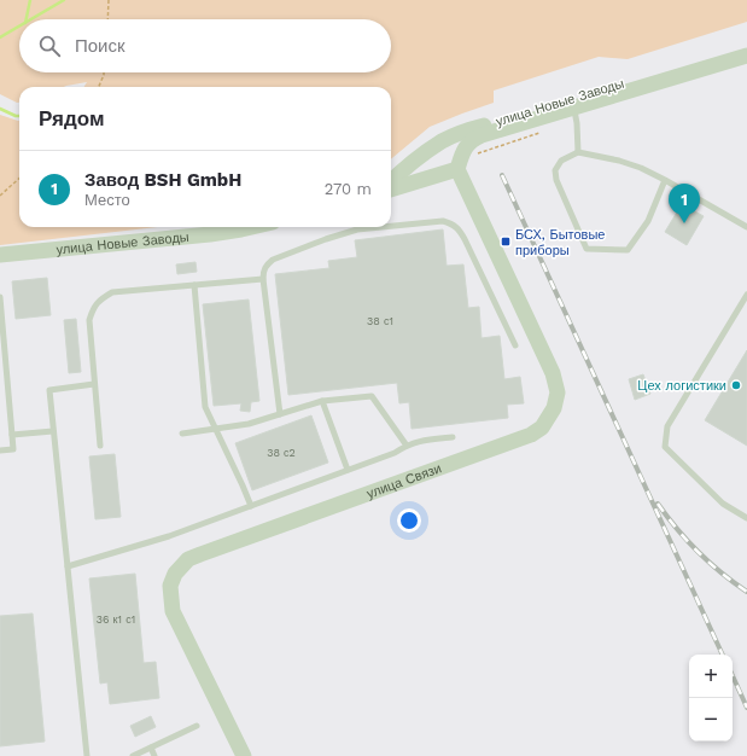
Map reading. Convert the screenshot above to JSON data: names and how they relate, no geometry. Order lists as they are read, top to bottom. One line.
{"streets":{"street":["улица Новые Заводы","улица Связи"]},"places":{"transit":["БСХ, Бытовые приборы"],"other":["Цех логистики"]},"house_numbers":["38 с1","38 с2","36 к1 с1"],"page":{"search":"Поиск","heading":"Рядом","list":[{"mark":"1","name":"Завод BSH GmbH","note":"Место","value":"270 m"}],"pins":"1","map_buttons":["+","−"]}}
